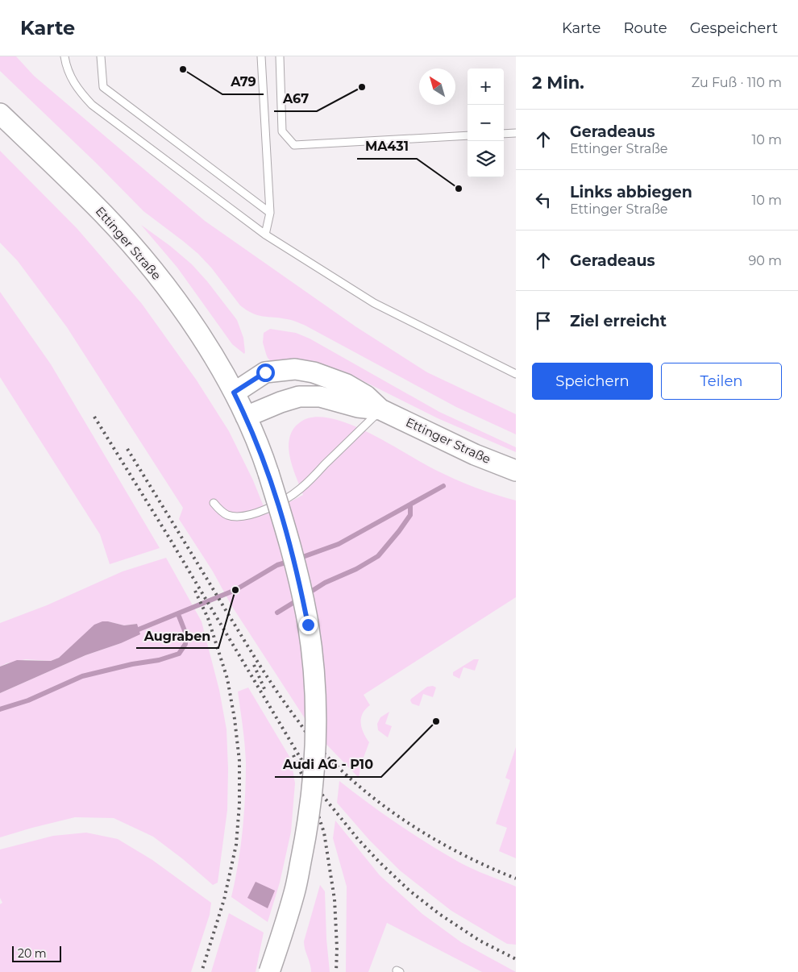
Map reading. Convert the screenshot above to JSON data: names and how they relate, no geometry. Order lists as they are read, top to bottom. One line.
{"streets":{"main road":["Ettinger Straße"]},"places":["A79","A67","MA431","Augraben","Audi AG - P10"],"scale_bar":"20 m","north":"top left","page":{"header":"Karte","nav":["Karte","Route","Gespeichert"],"heading":["2 Min.","Zu Fuß · 110 m"],"map_buttons":["+","−"],"list":[["Geradeaus","Ettinger Straße","10 m"],["Links abbiegen","Ettinger Straße","10 m"],["Geradeaus","90 m"],"Ziel erreicht"],"buttons":["Speichern","Teilen"],"scale":"20 m"}}
